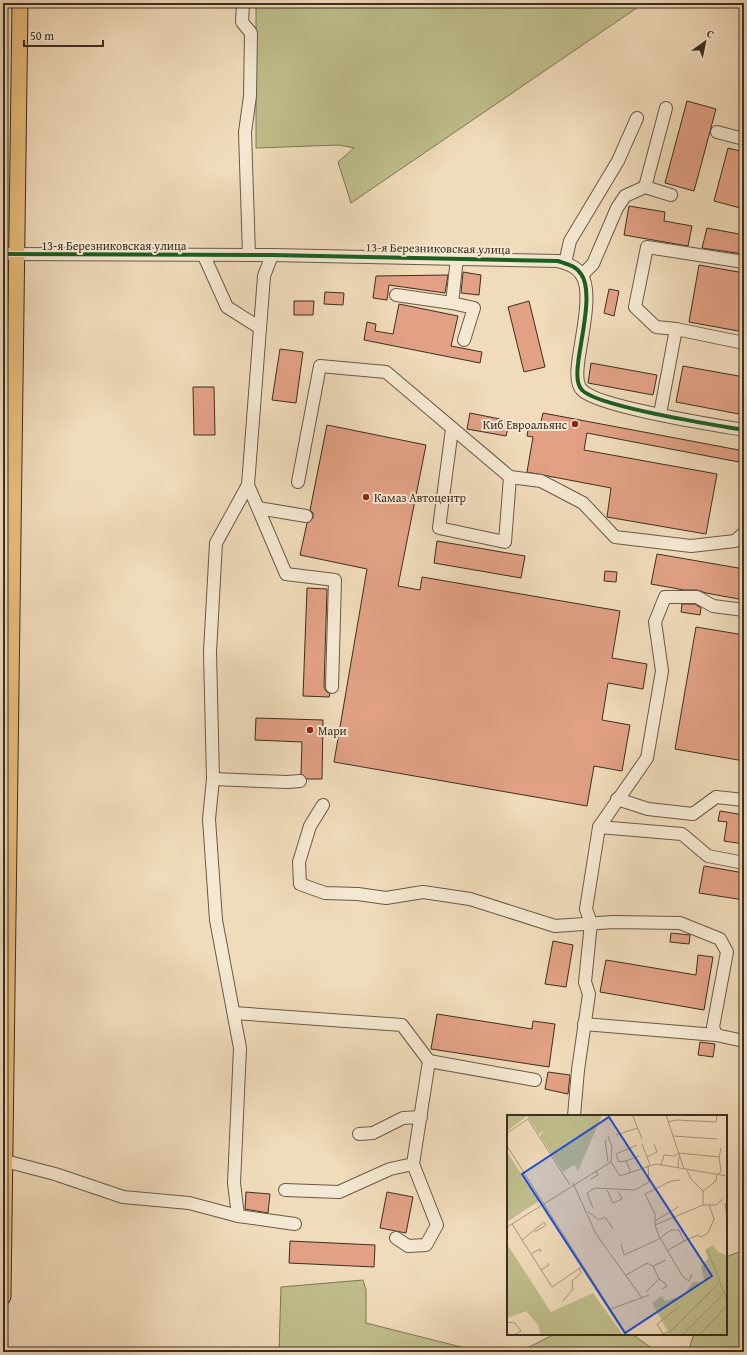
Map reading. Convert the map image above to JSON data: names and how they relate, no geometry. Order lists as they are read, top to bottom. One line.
{"streets":{"street":["13-я Березниковская улица"]},"places":["Киб Евроальянс","Камаз Автоцентр","Мари"],"scale_bar":"50 m","north":"top right"}
